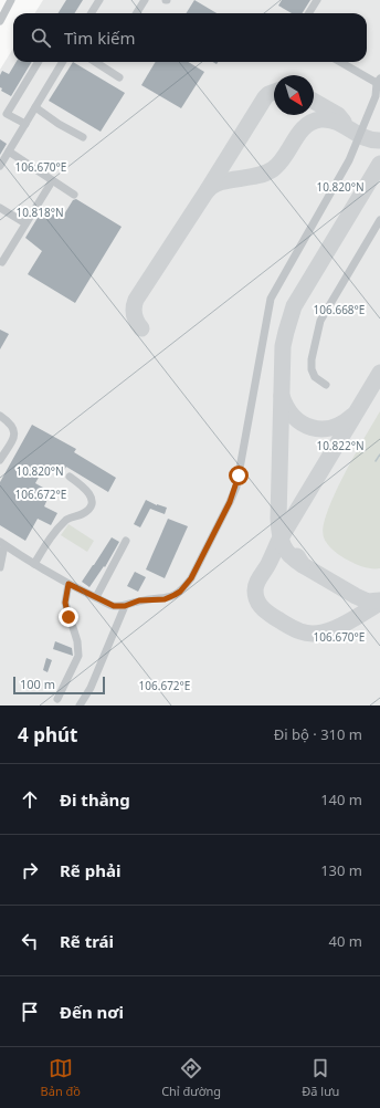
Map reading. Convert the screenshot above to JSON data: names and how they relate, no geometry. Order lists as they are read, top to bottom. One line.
{"scale_bar":"100 m","north":"bottom right","page":{"search":"Tìm kiếm","scale":"100 m","heading":["4 phút","Đi bộ · 310 m"],"list":[["Đi thẳng","140 m"],["Rẽ phải","130 m"],["Rẽ trái","40 m"],"Đến nơi"],"nav":["Bản đồ","Chỉ đường","Đã lưu"]},"coordinates":["106.670°E","10.820°N","10.818°N","106.668°E","10.822°N","106.672°E"]}
